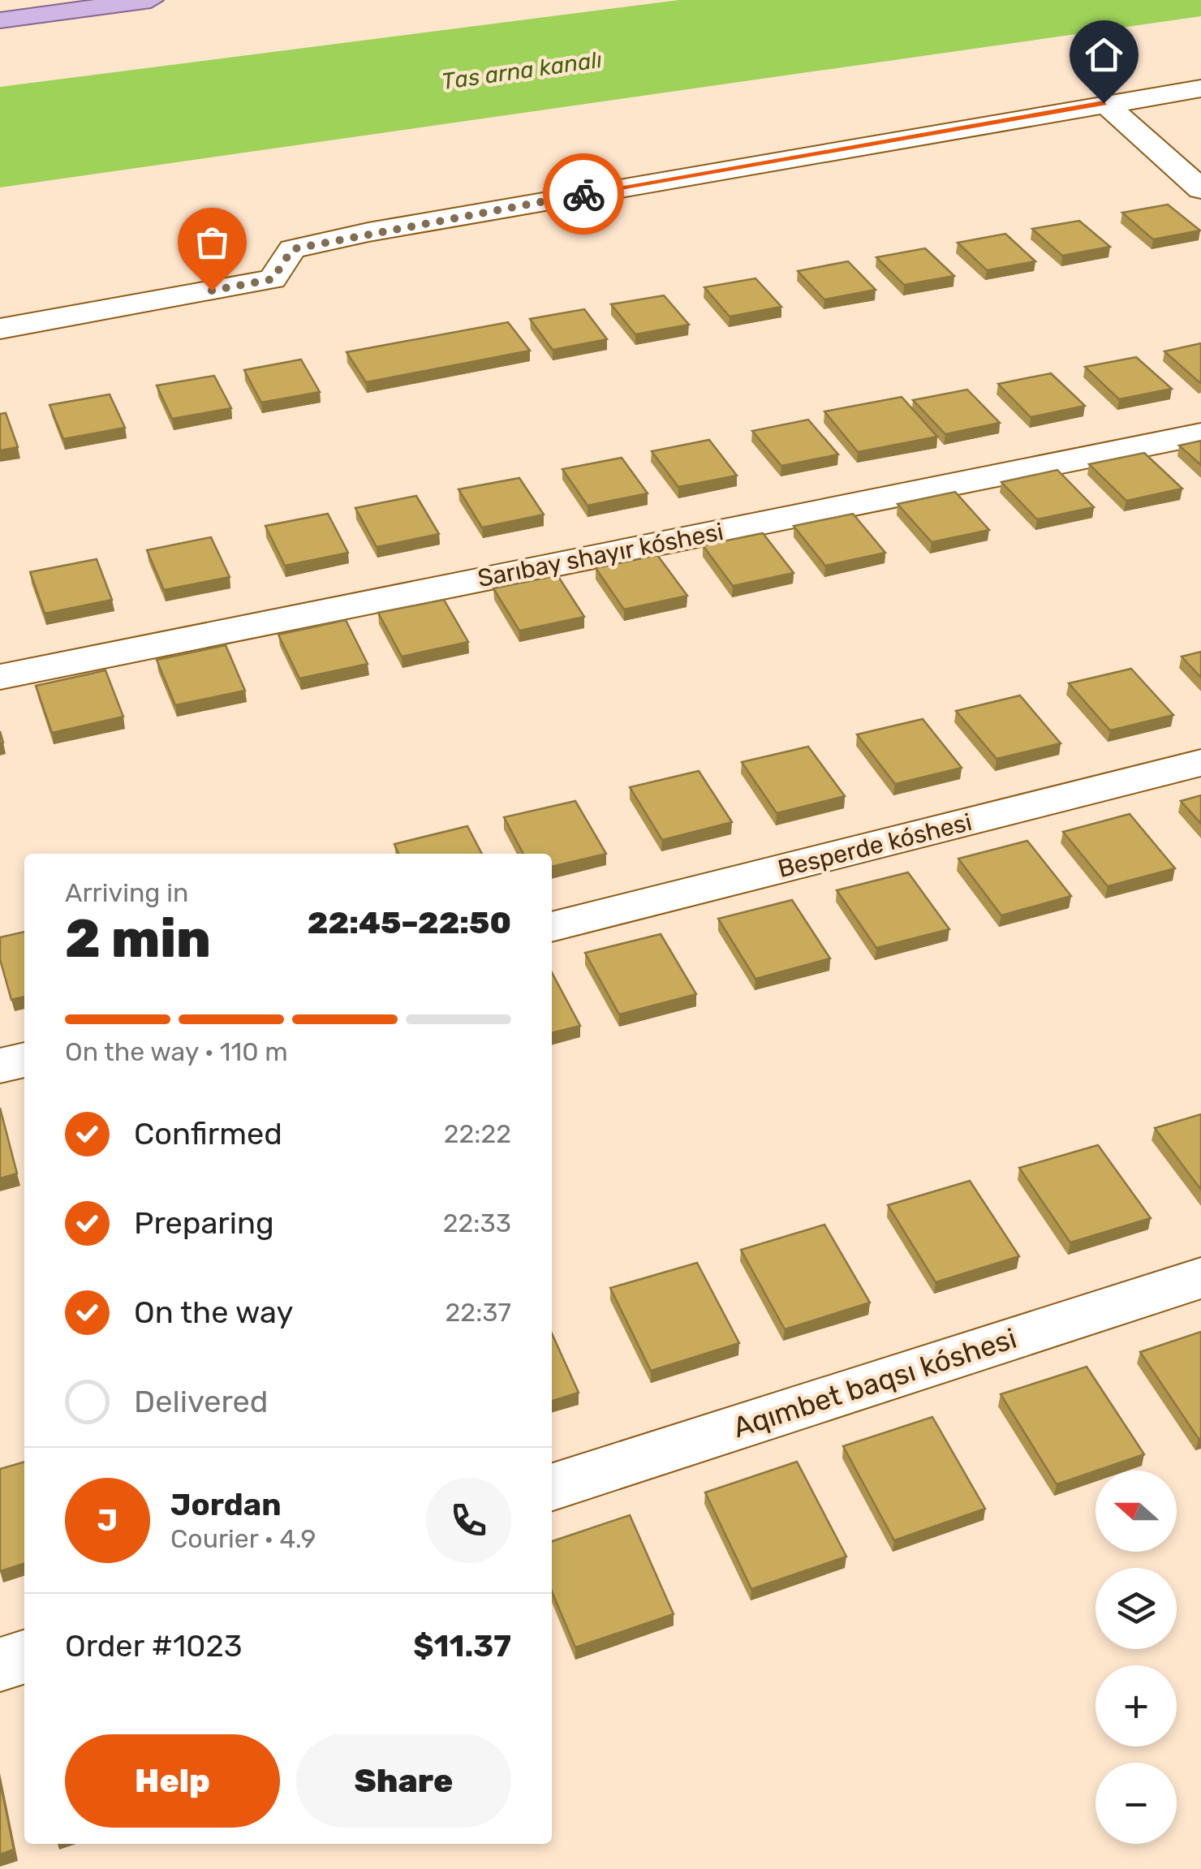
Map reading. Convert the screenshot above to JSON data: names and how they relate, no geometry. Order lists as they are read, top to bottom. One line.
{"streets":{"street":["Sarıbay shayır kóshesi","Besperde kóshesi","Aqımbet baqsı kóshesi"]},"water":["Tas arna kanalı"],"north":"left","page":{"heading":["2 min","Arriving in","22:45–22:50"],"panel":["Jordan","Courier · 4.9","Order #1023","$11.37"],"bar":"On the way · 110 m","list":[["Confirmed","22:22"],["Preparing","22:33"],["On the way","22:37"],"Delivered"],"map_buttons":["+","−"],"round":"J","buttons":["Help","Share"]}}
